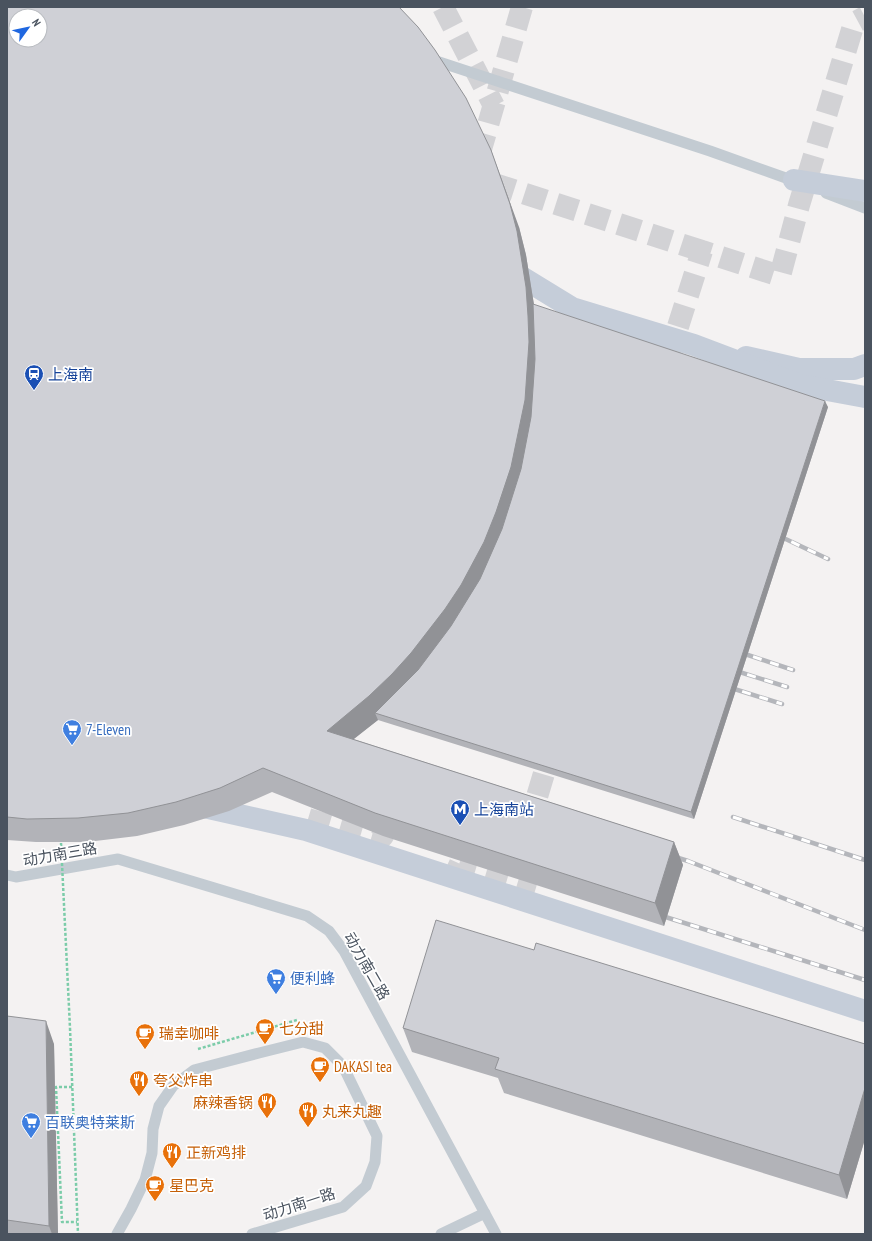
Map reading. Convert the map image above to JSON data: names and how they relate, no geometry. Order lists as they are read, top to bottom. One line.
{"streets":{"lane":["动力南三路","动力南二路","动力南一路"]},"crossings":[["动力南三路","动力南二路"]],"places":{"station":["上海南"],"supermarket":["7-Eleven","便利蜂","百联奥特莱斯"],"metro station":["上海南站"],"cafe":["七分甜","瑞幸咖啡","DAKASI tea","星巴克"],"restaurant":["夸父炸串","麻辣香锅","丸来丸趣","正新鸡排"]},"north":"top right"}
